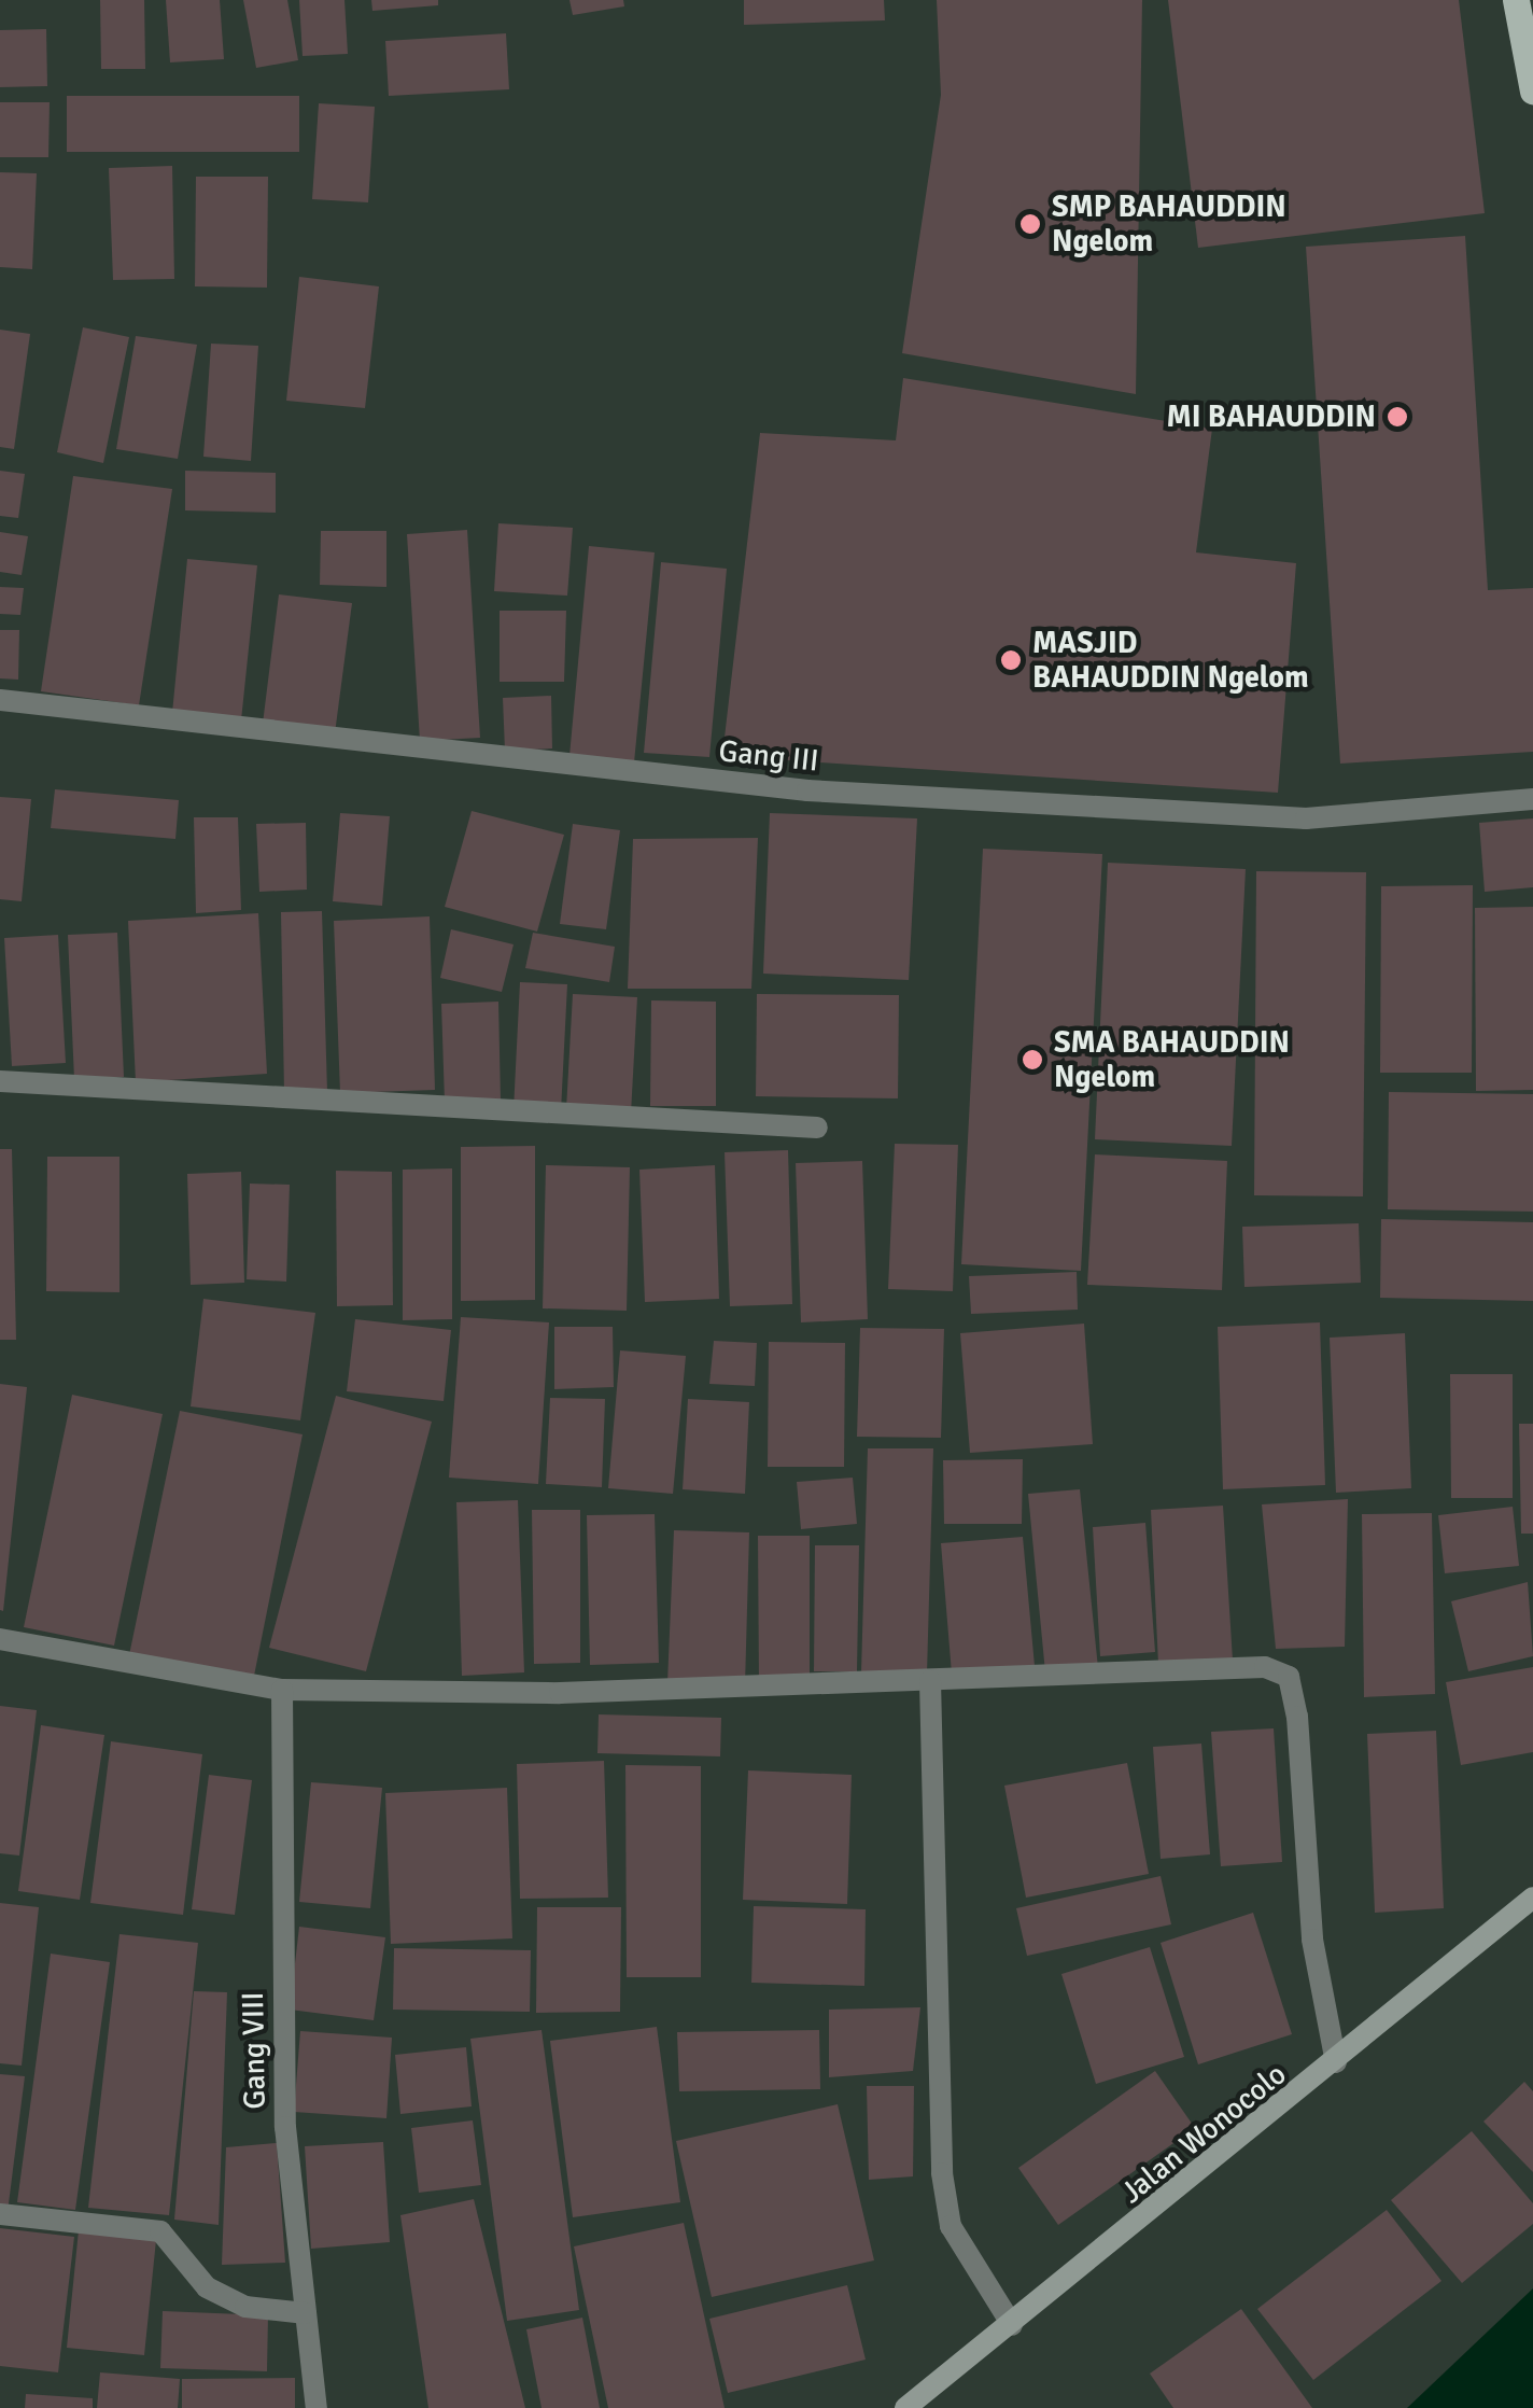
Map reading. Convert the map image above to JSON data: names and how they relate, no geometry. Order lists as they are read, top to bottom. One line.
{"streets":{"main road":["Jalan Wonocolo"],"street":["Gang III","Gang VIII"]},"places":["SMP BAHAUDDIN Ngelom","MI BAHAUDDIN","MASJID BAHAUDDIN Ngelom","SMA BAHAUDDIN Ngelom"]}
